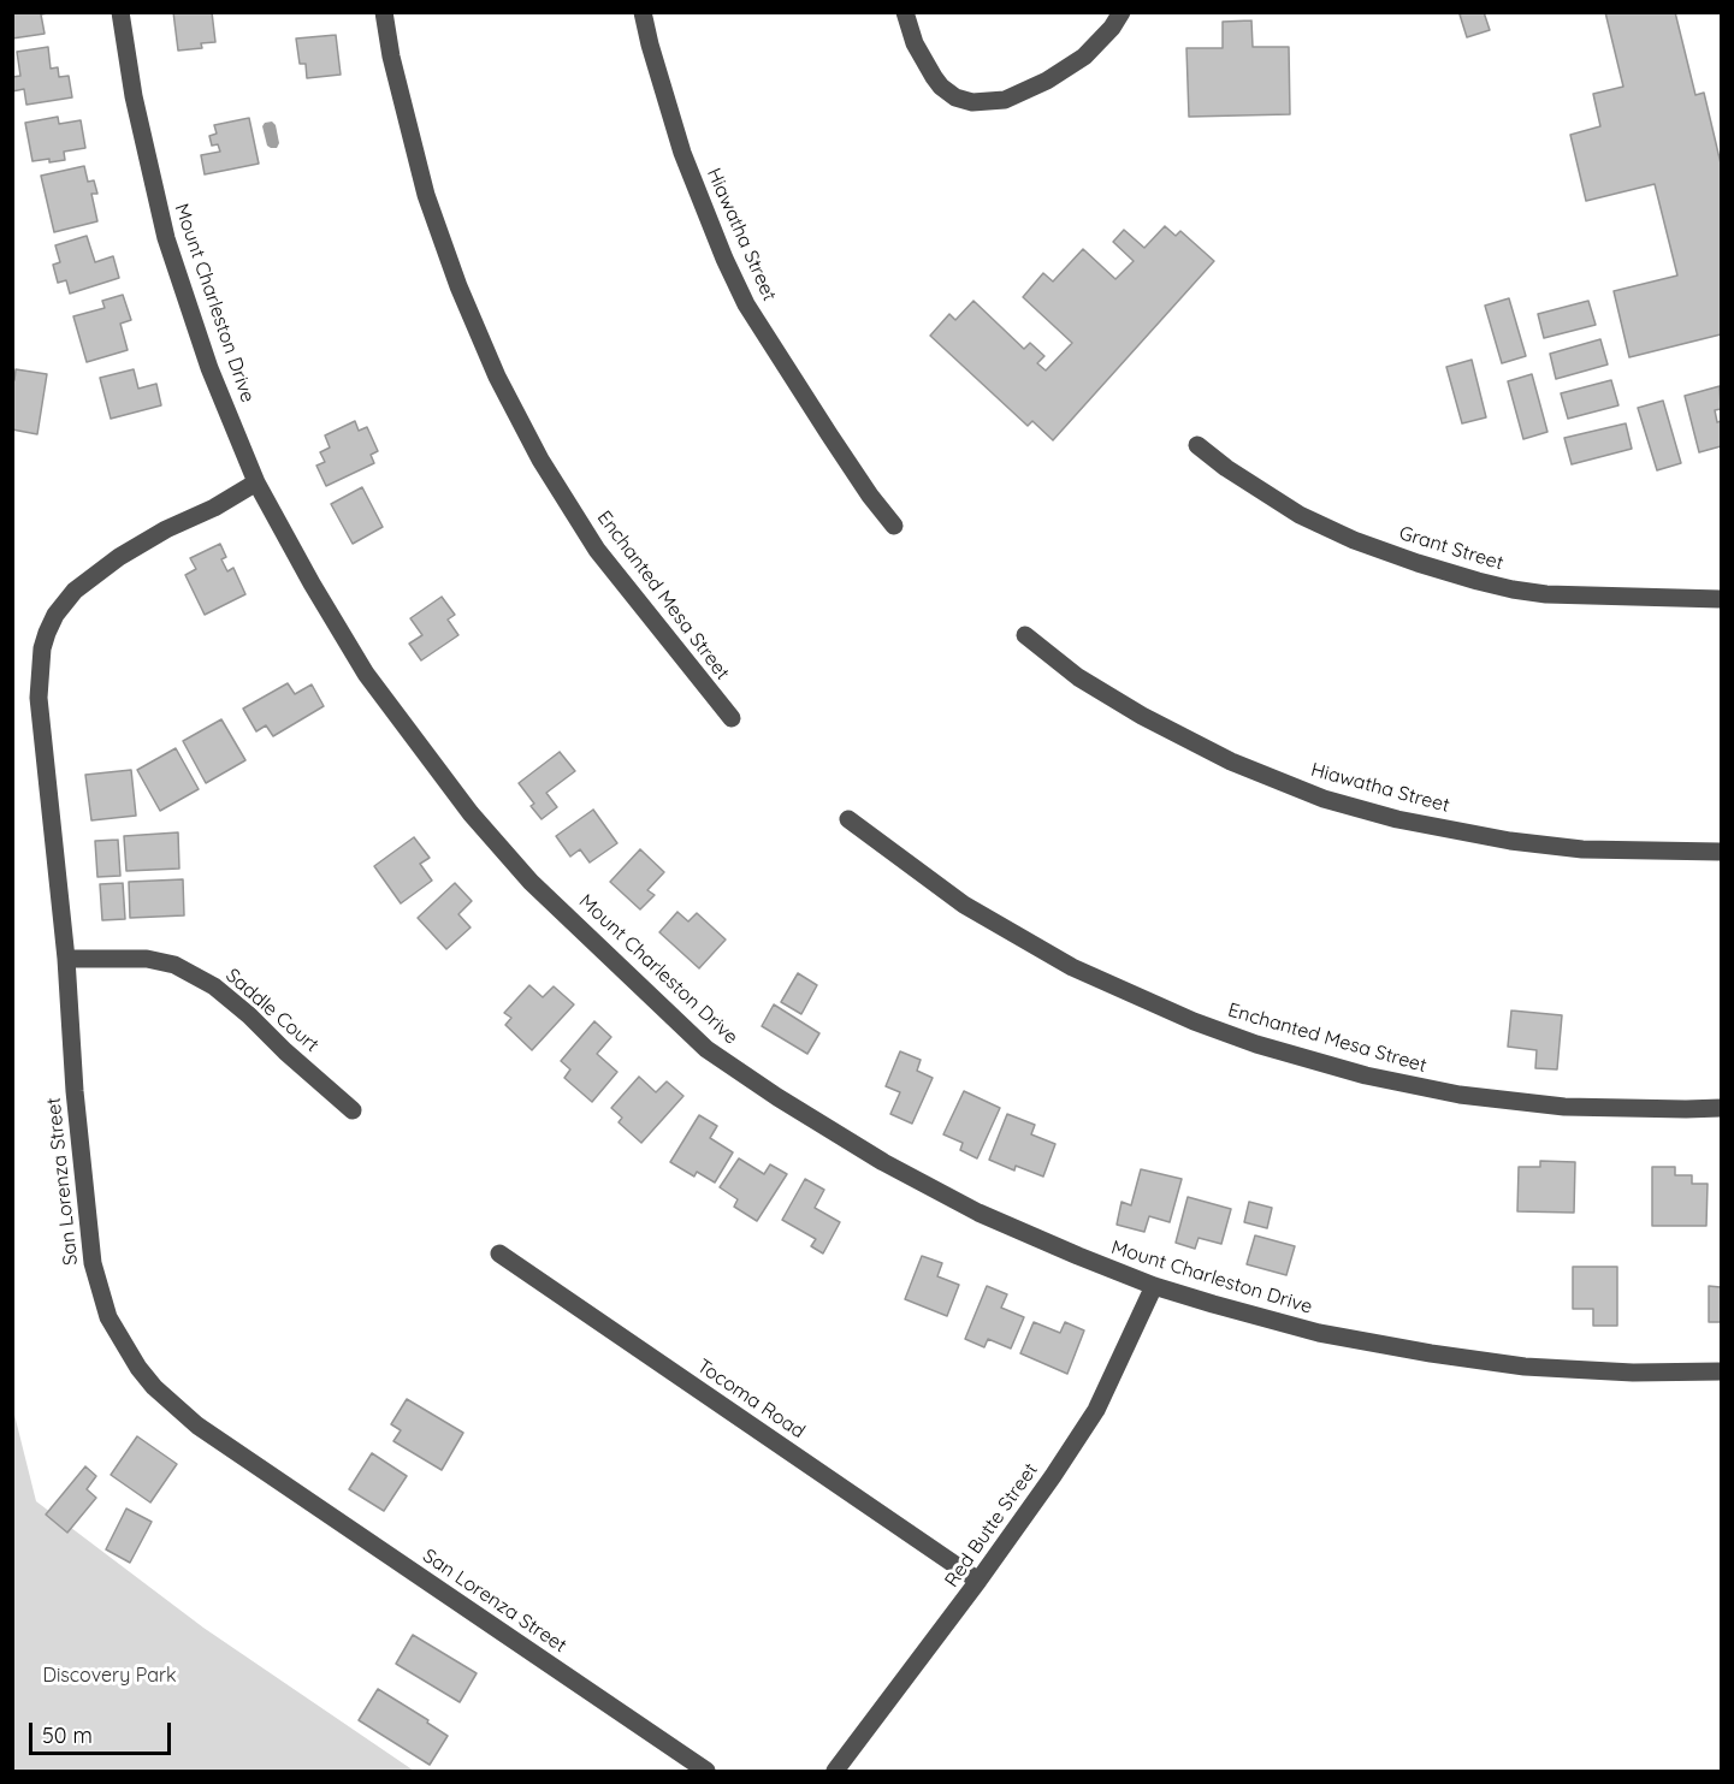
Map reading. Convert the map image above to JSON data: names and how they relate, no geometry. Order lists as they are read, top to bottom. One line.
{"streets":{"street":["Hiawatha Street","Mount Charleston Drive","Grant Street","Enchanted Mesa Street","Saddle Court","San Lorenza Street","Tocoma Road","Red Butte Street"]},"crossings":[["Mount Charleston Drive","San Lorenza Street"],["Mount Charleston Drive","Red Butte Street"],["Saddle Court","San Lorenza Street"],["Tocoma Road","Red Butte Street"]],"parks":["Discovery Park"],"scale_bar":"50 m"}
